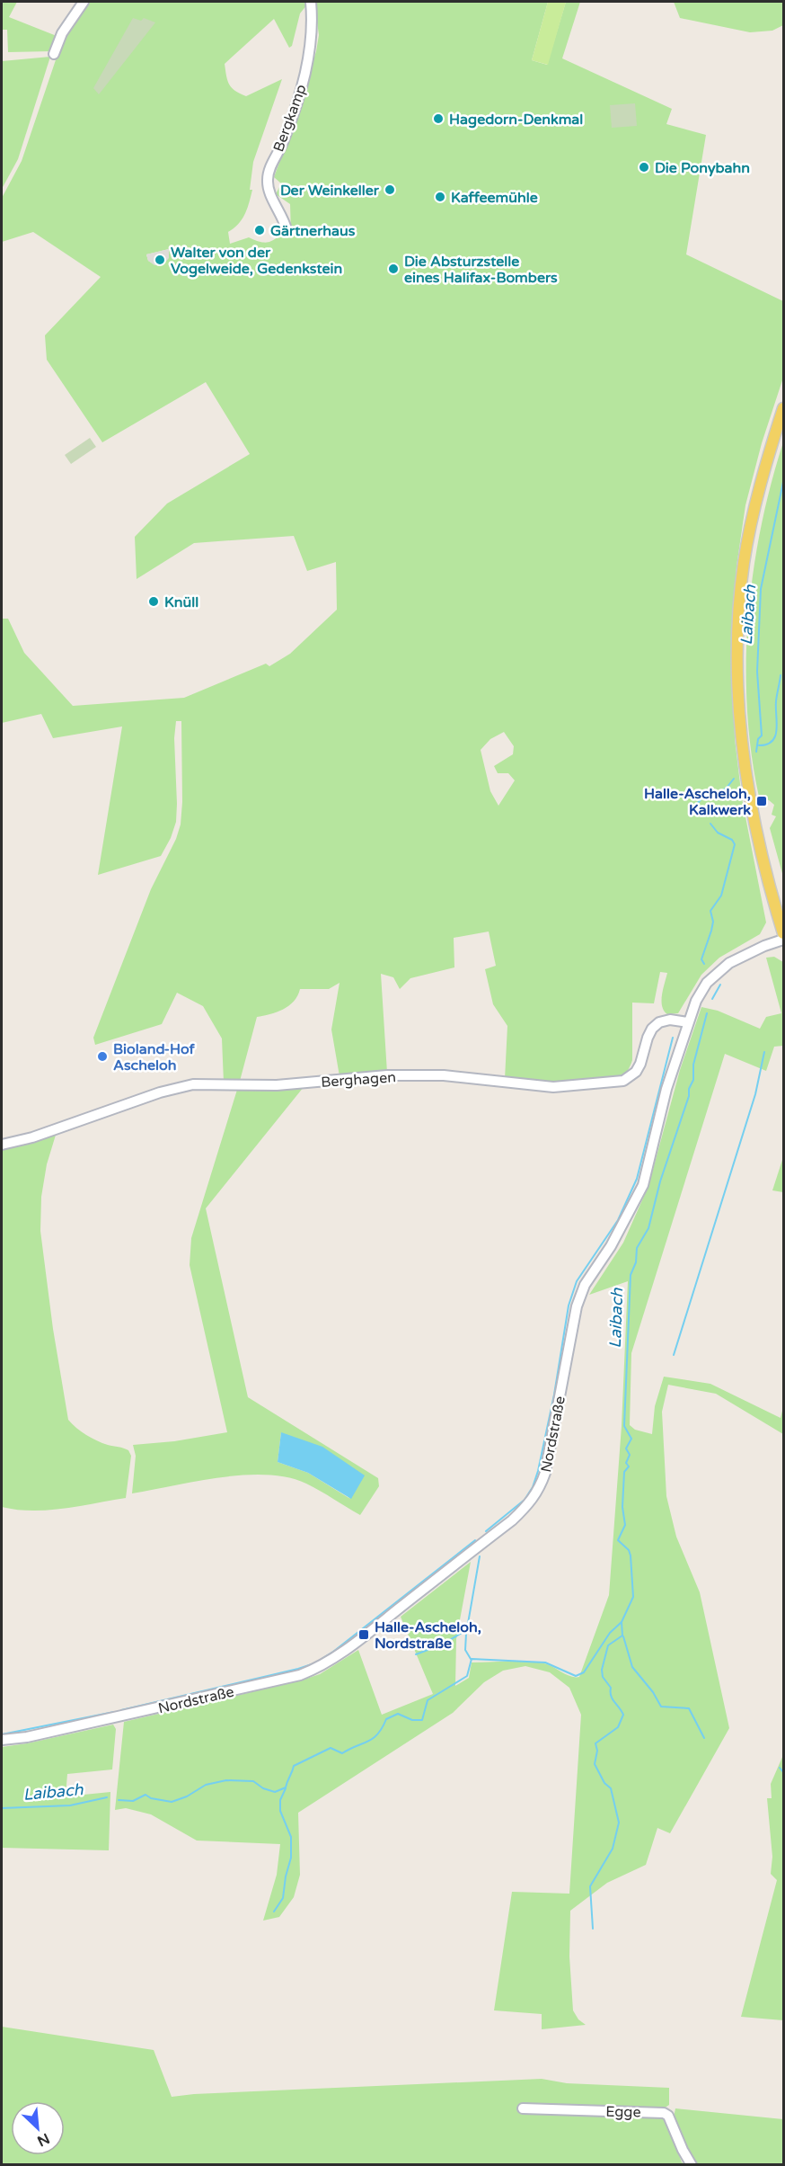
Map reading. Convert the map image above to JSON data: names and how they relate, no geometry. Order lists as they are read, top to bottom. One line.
{"streets":{"street":["Bergkamp","Berghagen","Nordstraße","Egge"]},"crossings":[["Berghagen","Nordstraße"]],"water":["Laibach"],"places":{"other":["Hagedorn-Denkmal","Die Ponybahn","Der Weinkeller","Kaffeemühle","Gärtnerhaus","Walter von der Vogelweide, Gedenkstein","Die Absturzstelle eines Halifax-Bombers","Knüll","Bioland-Hof Ascheloh"],"transit":["Halle-Ascheloh, Kalkwerk","Halle-Ascheloh, Nordstraße"]},"north":"bottom right"}
